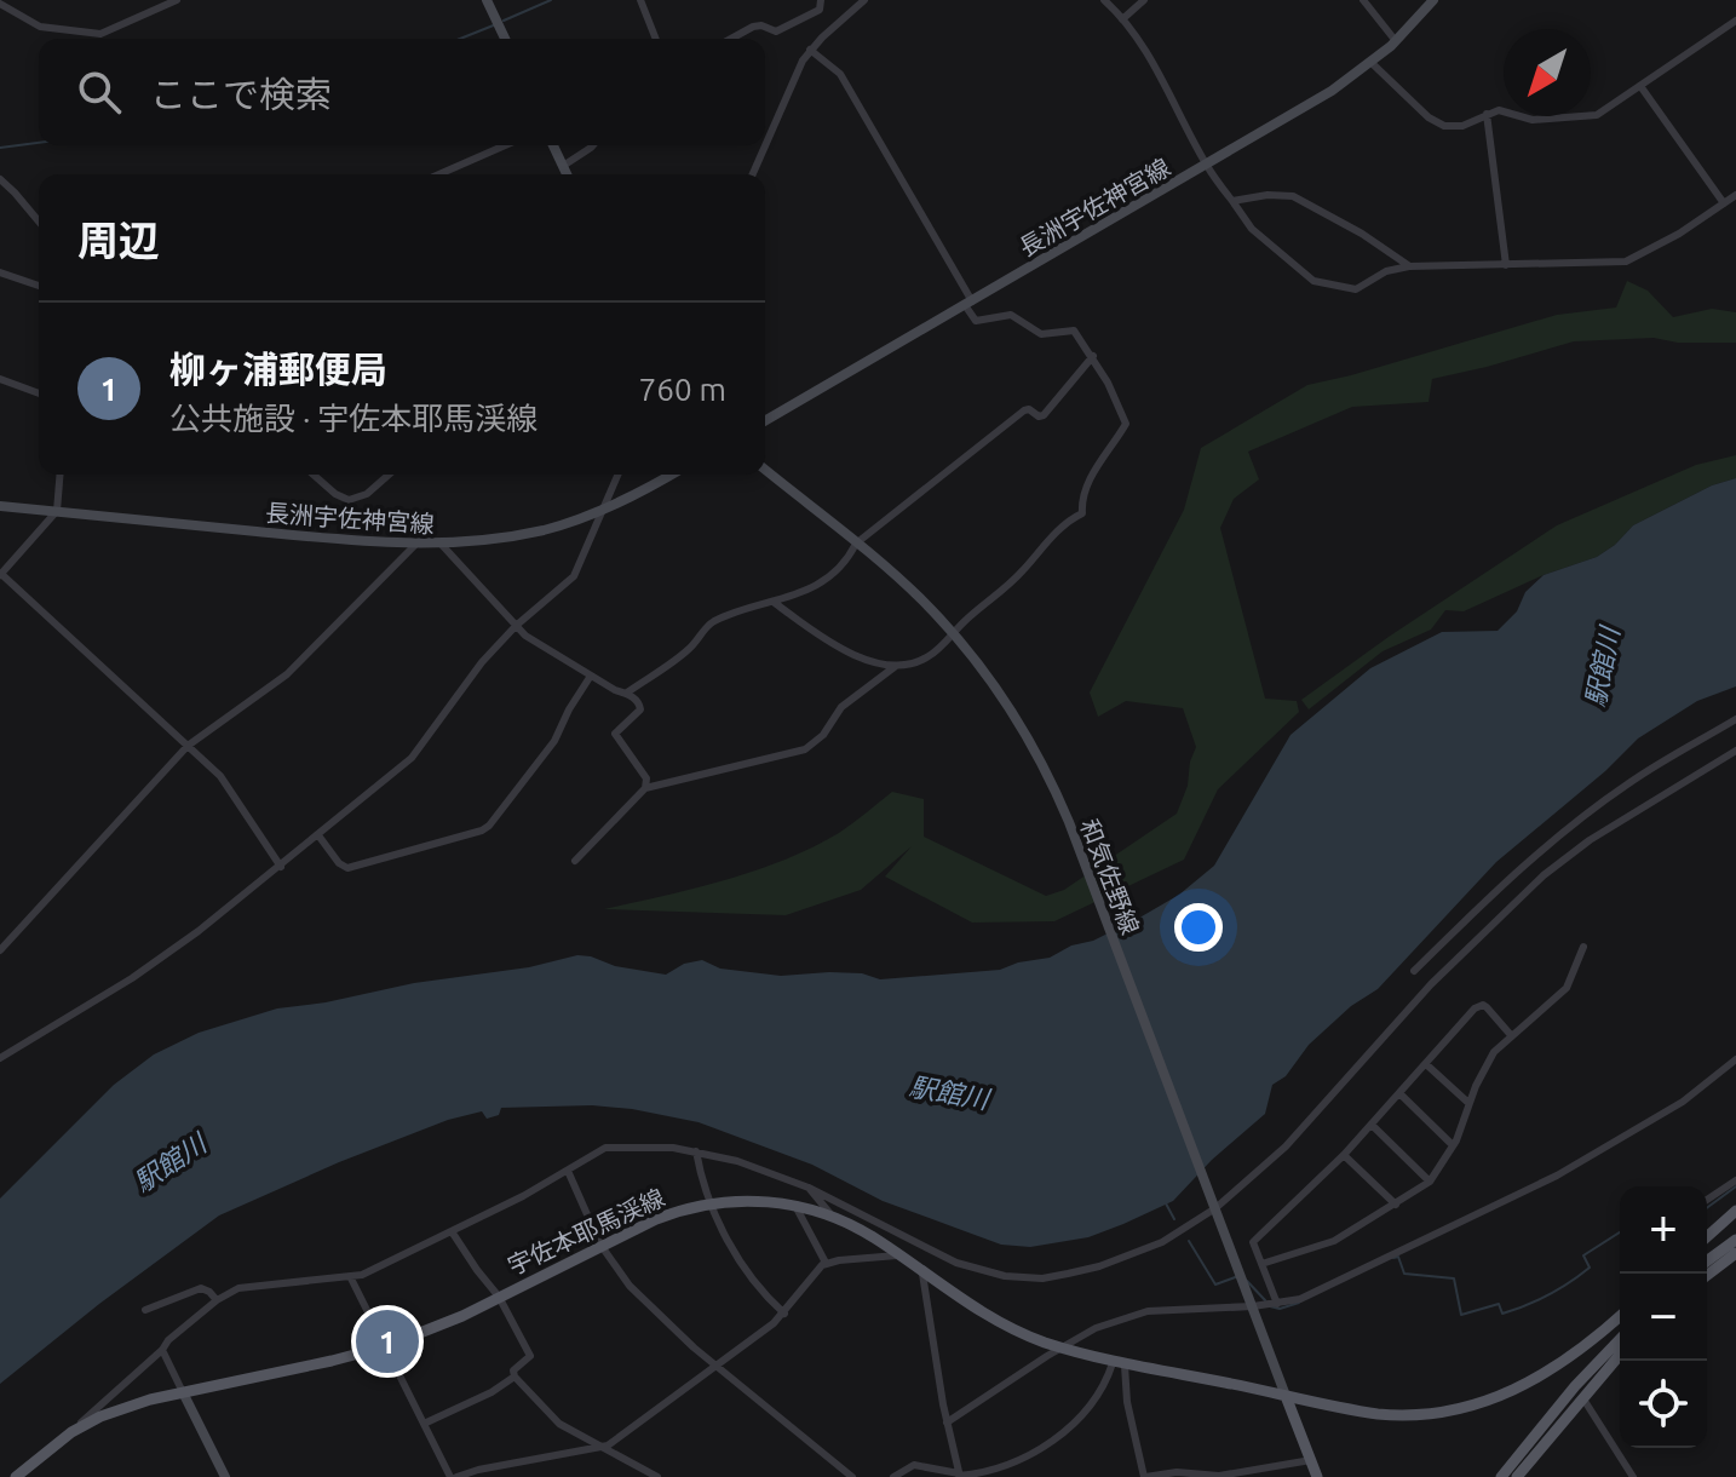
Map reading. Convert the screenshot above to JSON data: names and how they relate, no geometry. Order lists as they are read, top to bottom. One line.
{"streets":{"main road":["長洲宇佐神宮線","和気佐野線","宇佐本耶馬渓線"]},"crossings":[["和気佐野線","宇佐本耶馬渓線"]],"water":["駅館川"],"north":"bottom left","page":{"search":"ここで検索","heading":"周辺","list":[{"mark":"1","name":"柳ヶ浦郵便局","note":"公共施設 · 宇佐本耶馬渓線","value":"760 m"}],"map_buttons":["+","−"],"pins":"1"}}
